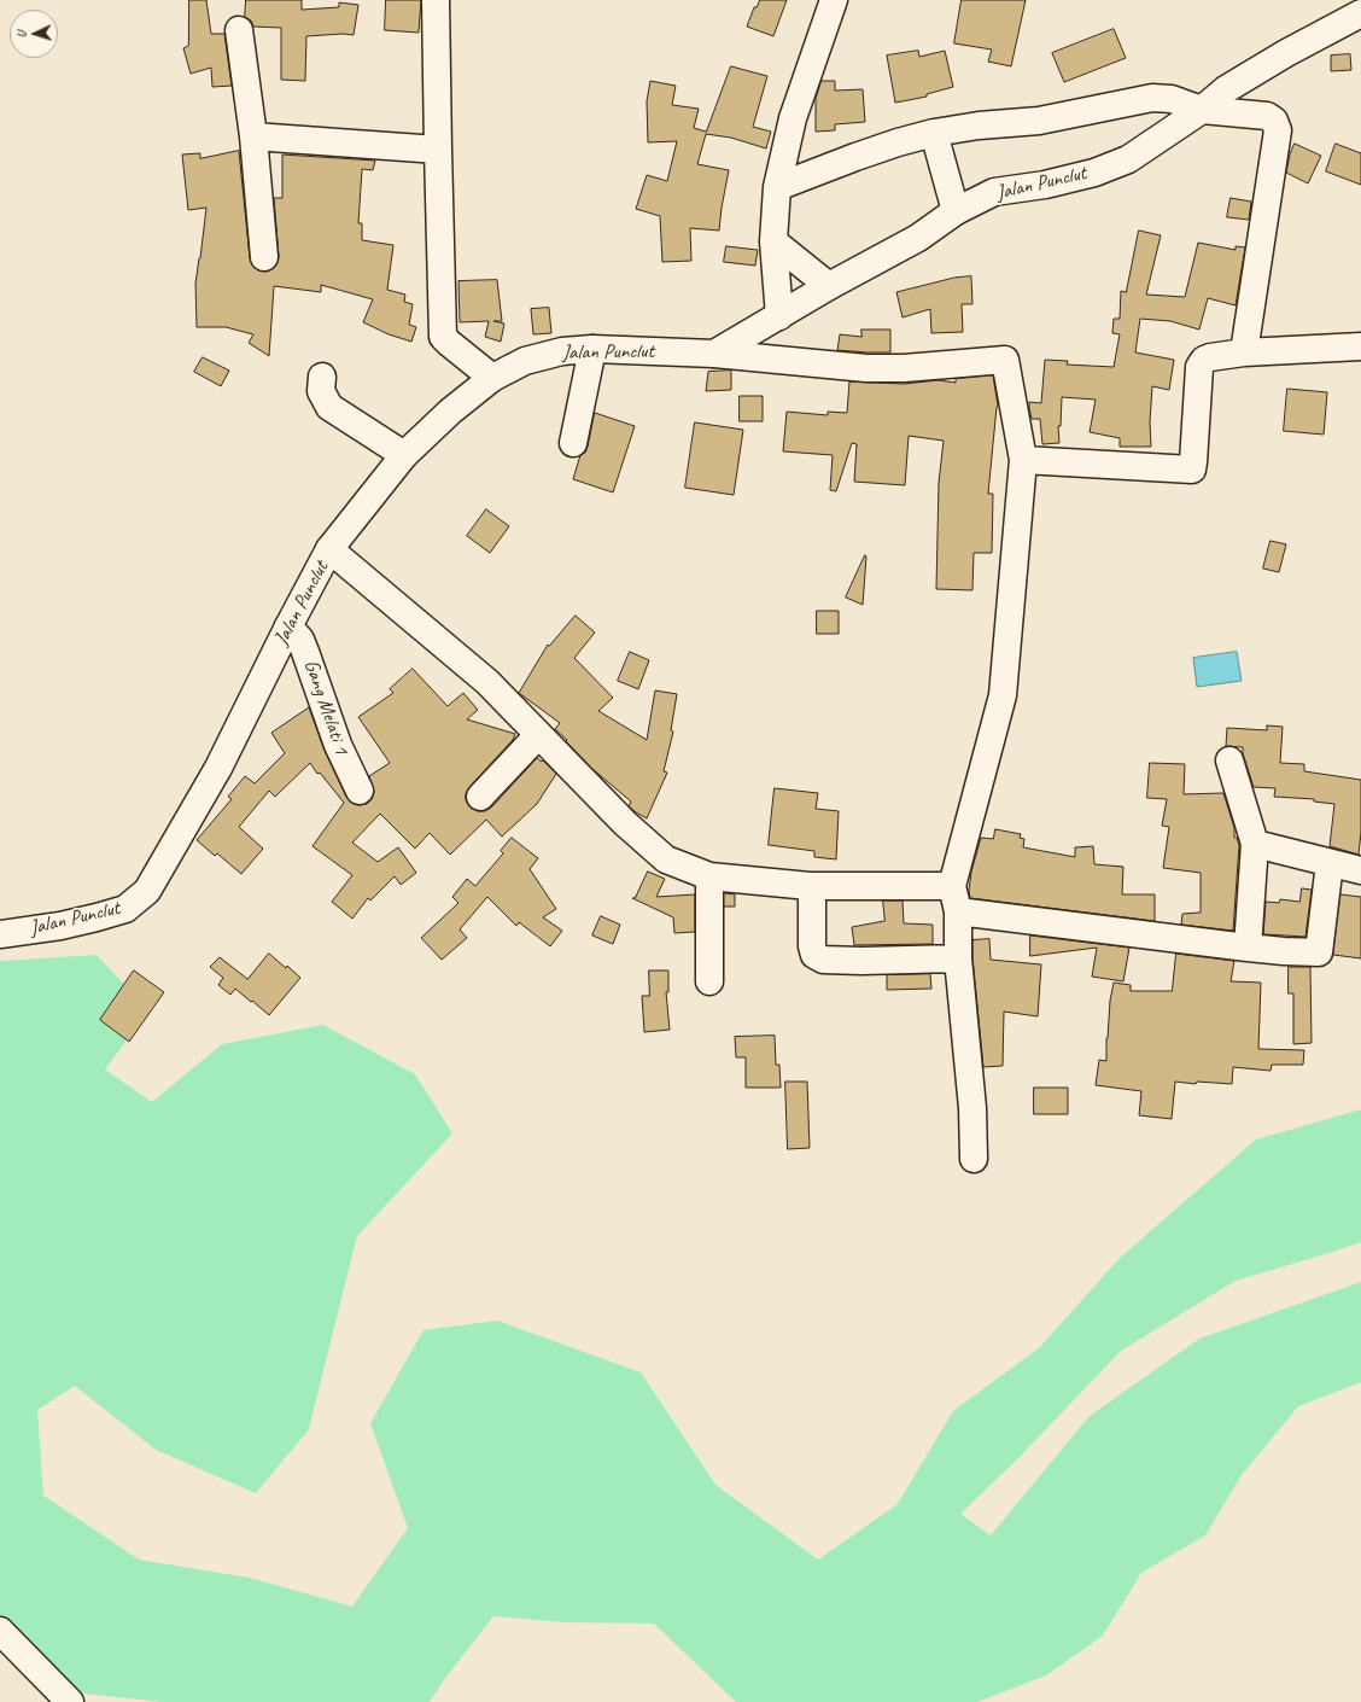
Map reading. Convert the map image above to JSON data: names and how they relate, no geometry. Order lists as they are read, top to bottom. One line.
{"streets":{"street":["Jalan Punclut","Gang Melati 1"]},"crossings":[["Jalan Punclut","Gang Melati 1"]],"north":"left"}
